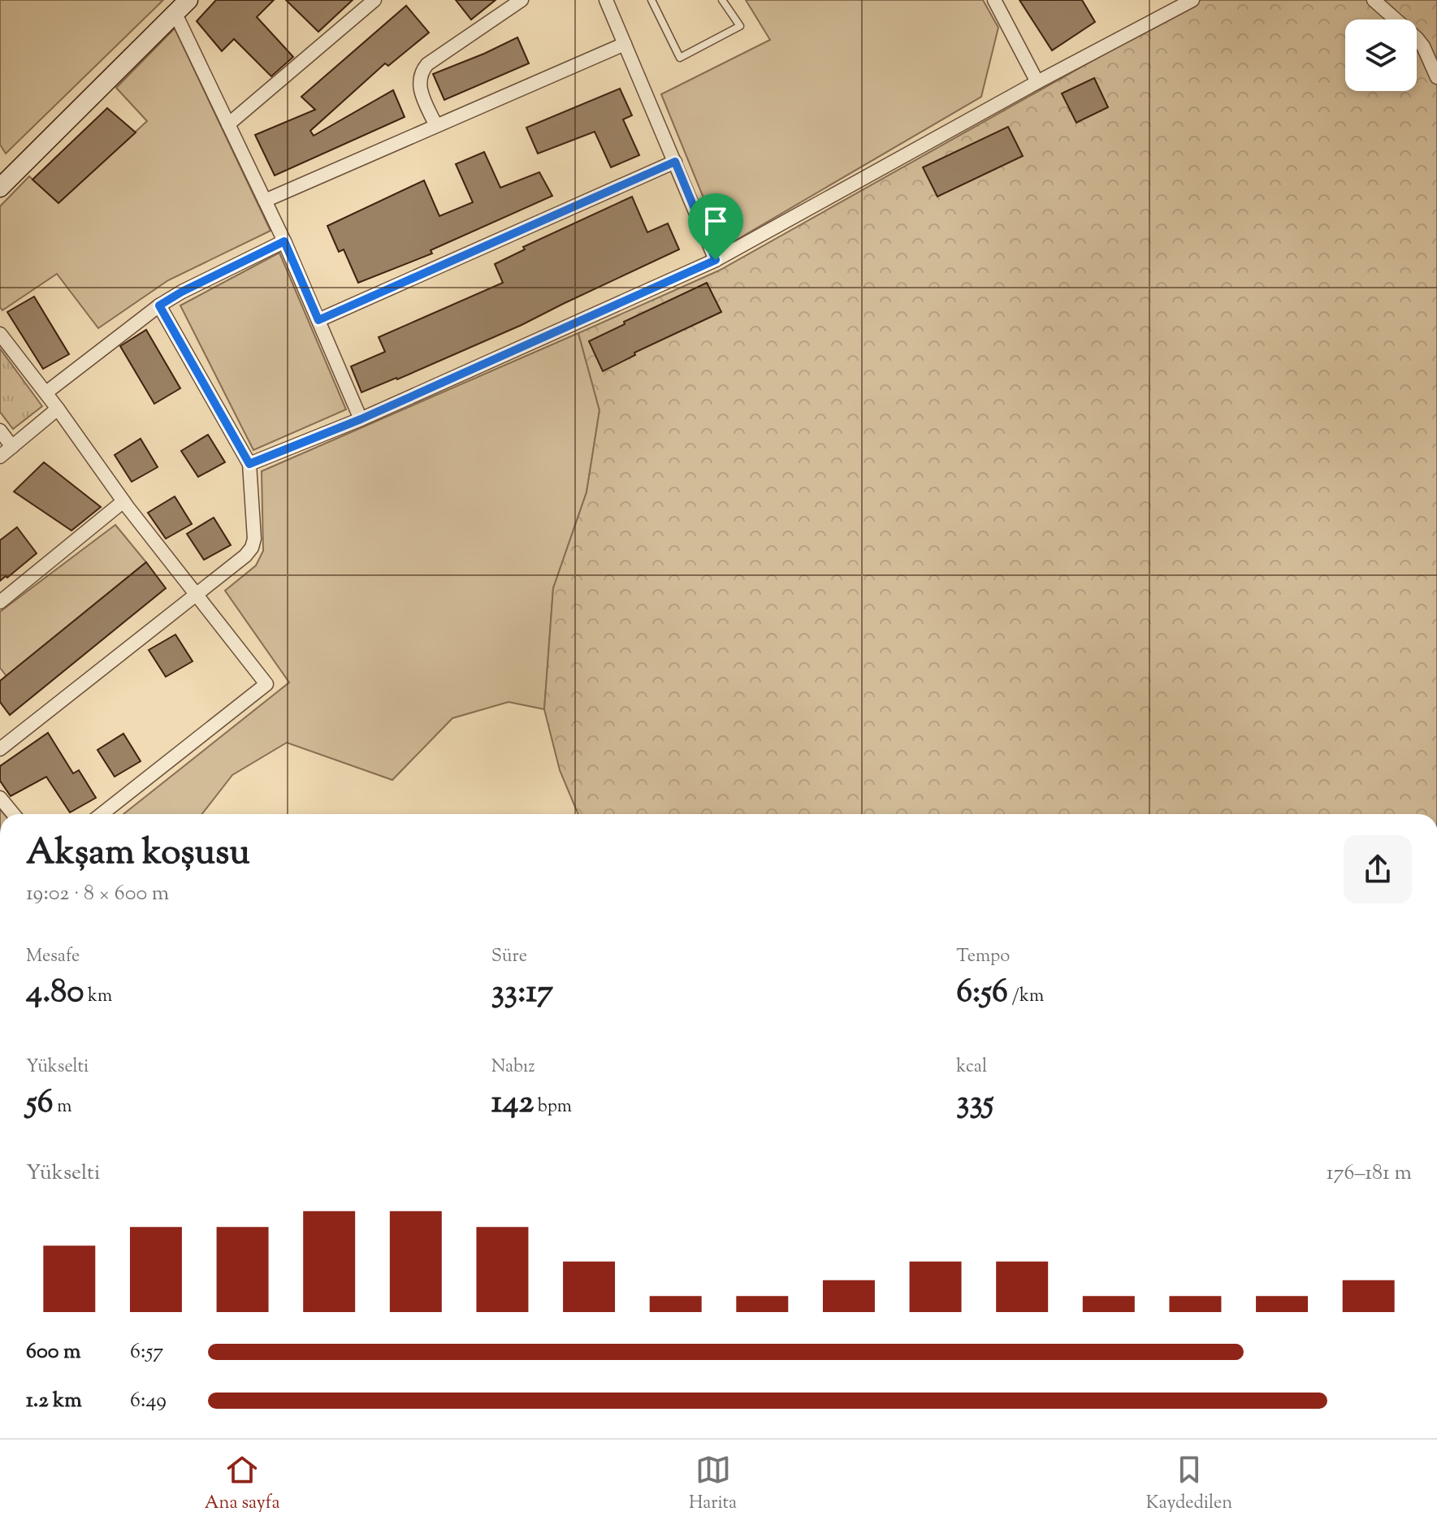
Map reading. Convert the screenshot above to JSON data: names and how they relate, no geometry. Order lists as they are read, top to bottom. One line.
{"page":{"heading":["Akşam koşusu","19:02 · 8 × 600 m"],"stats":[["Mesafe","4.80 km"],["Süre","33:17"],["Tempo","6:56 /km"],["Yükselti","56 m"],["Nabız","142 bpm"],["kcal","335"]],"chart":["Yükselti","176–181 m"],"list":[{"name":"600 m","note":"6:57"},{"name":"1.2 km","note":"6:49"}],"tabs":["Ana sayfa","Harita","Kaydedilen"]}}
